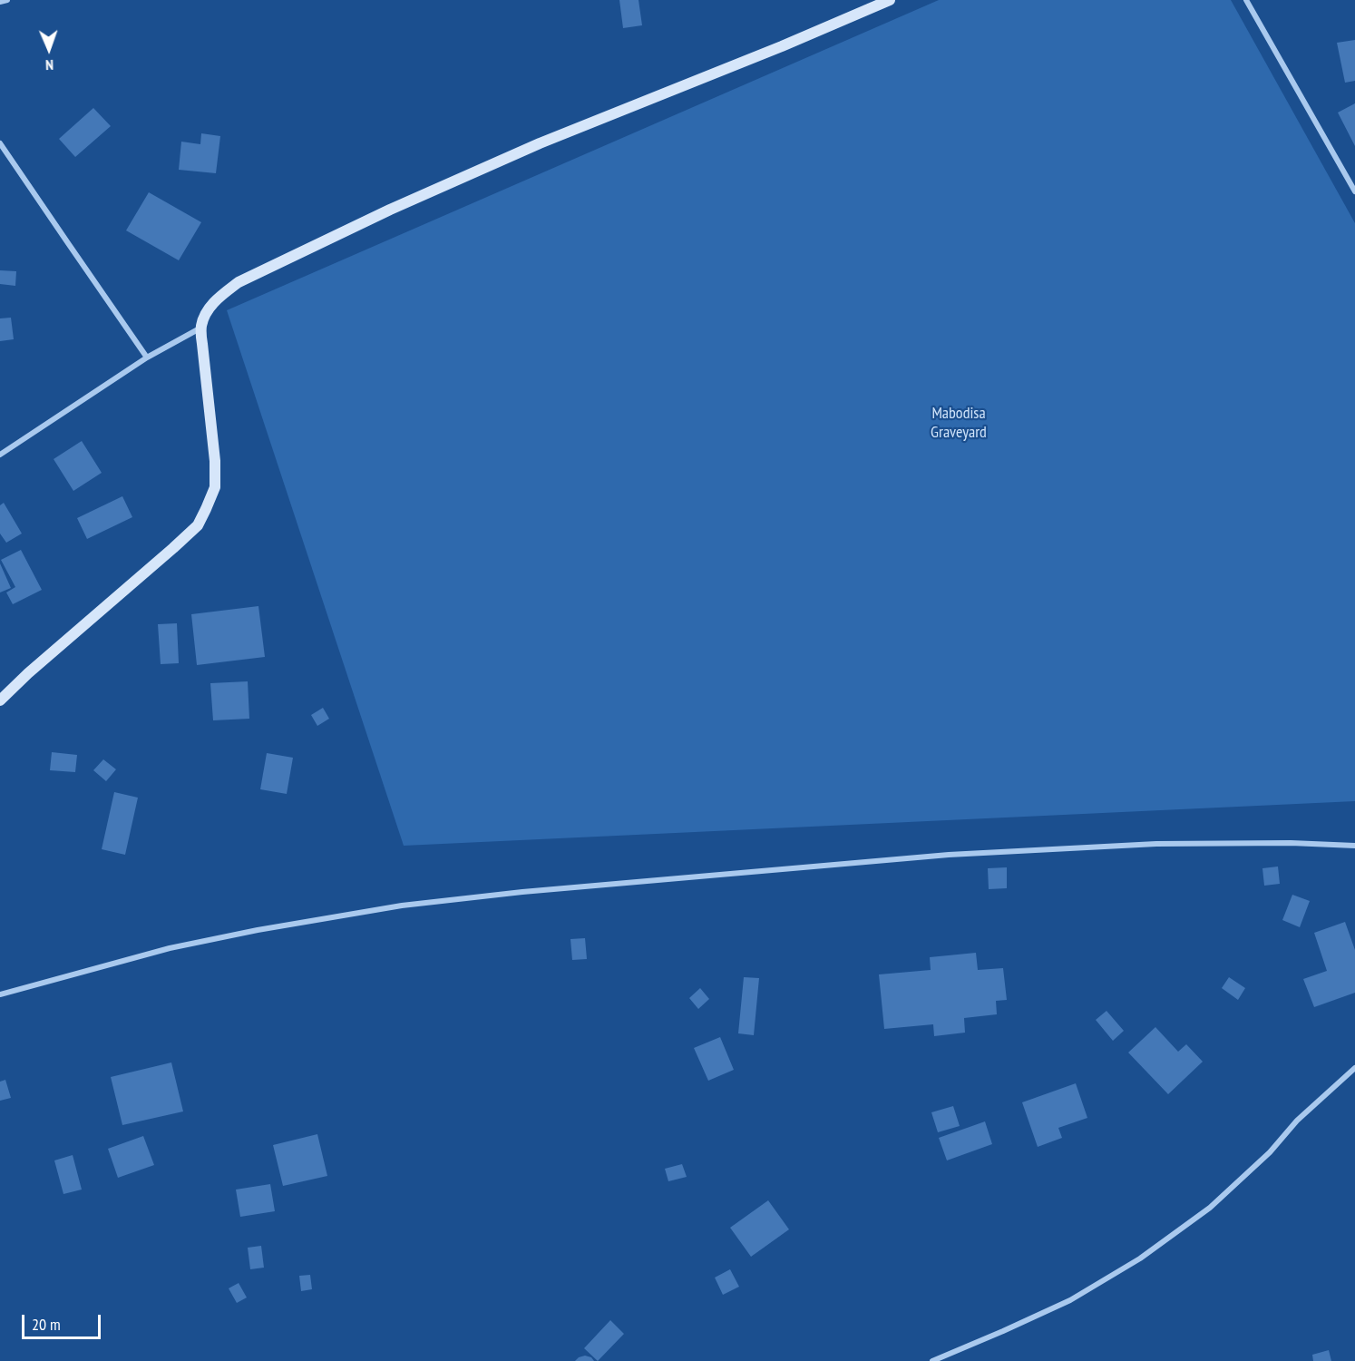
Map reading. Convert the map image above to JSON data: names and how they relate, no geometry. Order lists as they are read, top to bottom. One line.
{"parks":["Mabodisa Graveyard"],"scale_bar":"20 m","north":"bottom"}
